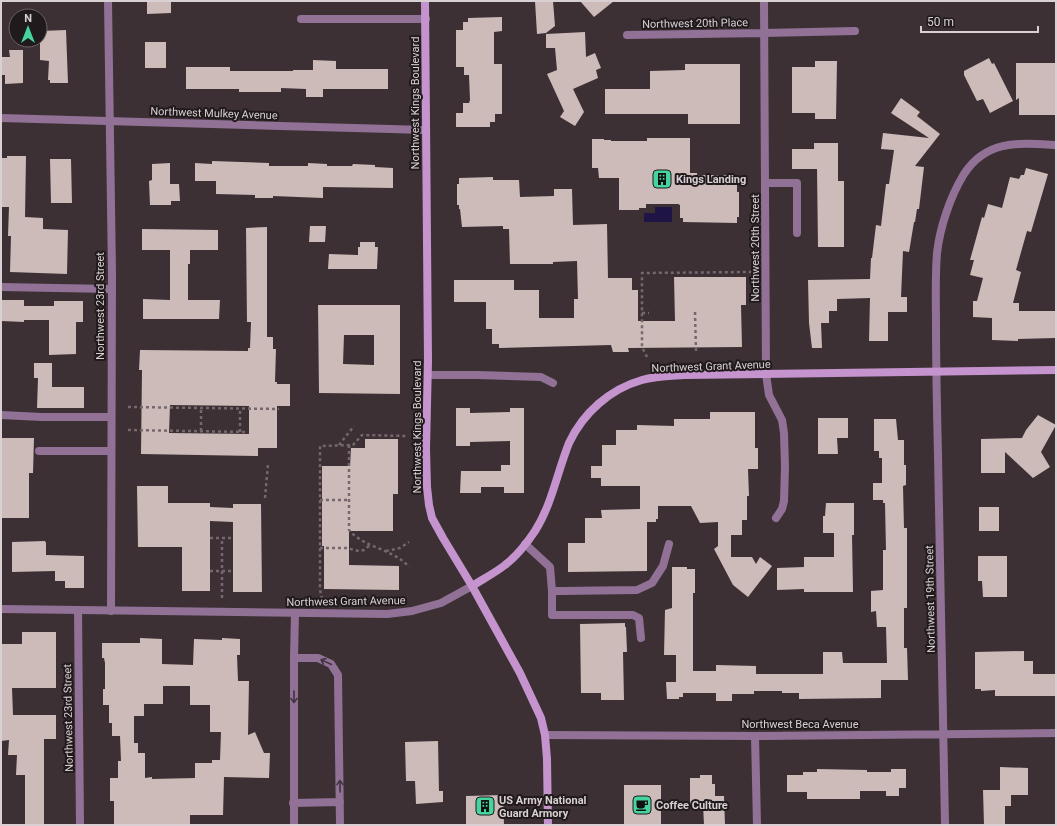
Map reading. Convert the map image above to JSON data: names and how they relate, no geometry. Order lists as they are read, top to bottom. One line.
{"streets":{"main road":["Northwest Kings Boulevard","Northwest Grant Avenue"],"street":["Northwest 20th Place","Northwest Mulkey Avenue","Northwest 20th Street","Northwest 23rd Street","Northwest 19th Street","Northwest Beca Avenue"]},"crossings":[["Northwest 20th Place","Northwest 20th Street"],["Northwest Kings Boulevard","Northwest Mulkey Avenue"],["Northwest Kings Boulevard","Northwest Grant Avenue"],["Northwest Kings Boulevard","Northwest Beca Avenue"],["Northwest Mulkey Avenue","Northwest 23rd Street"],["Northwest 20th Street","Northwest Grant Avenue"],["Northwest 23rd Street","Northwest Grant Avenue"],["Northwest Grant Avenue","Northwest 19th Street"],["Northwest 19th Street","Northwest Beca Avenue"]],"places":{"building":["Kings Landing","US Army National Guard Armory"],"cafe":["Coffee Culture"]},"scale_bar":"50 m","north":"top"}
